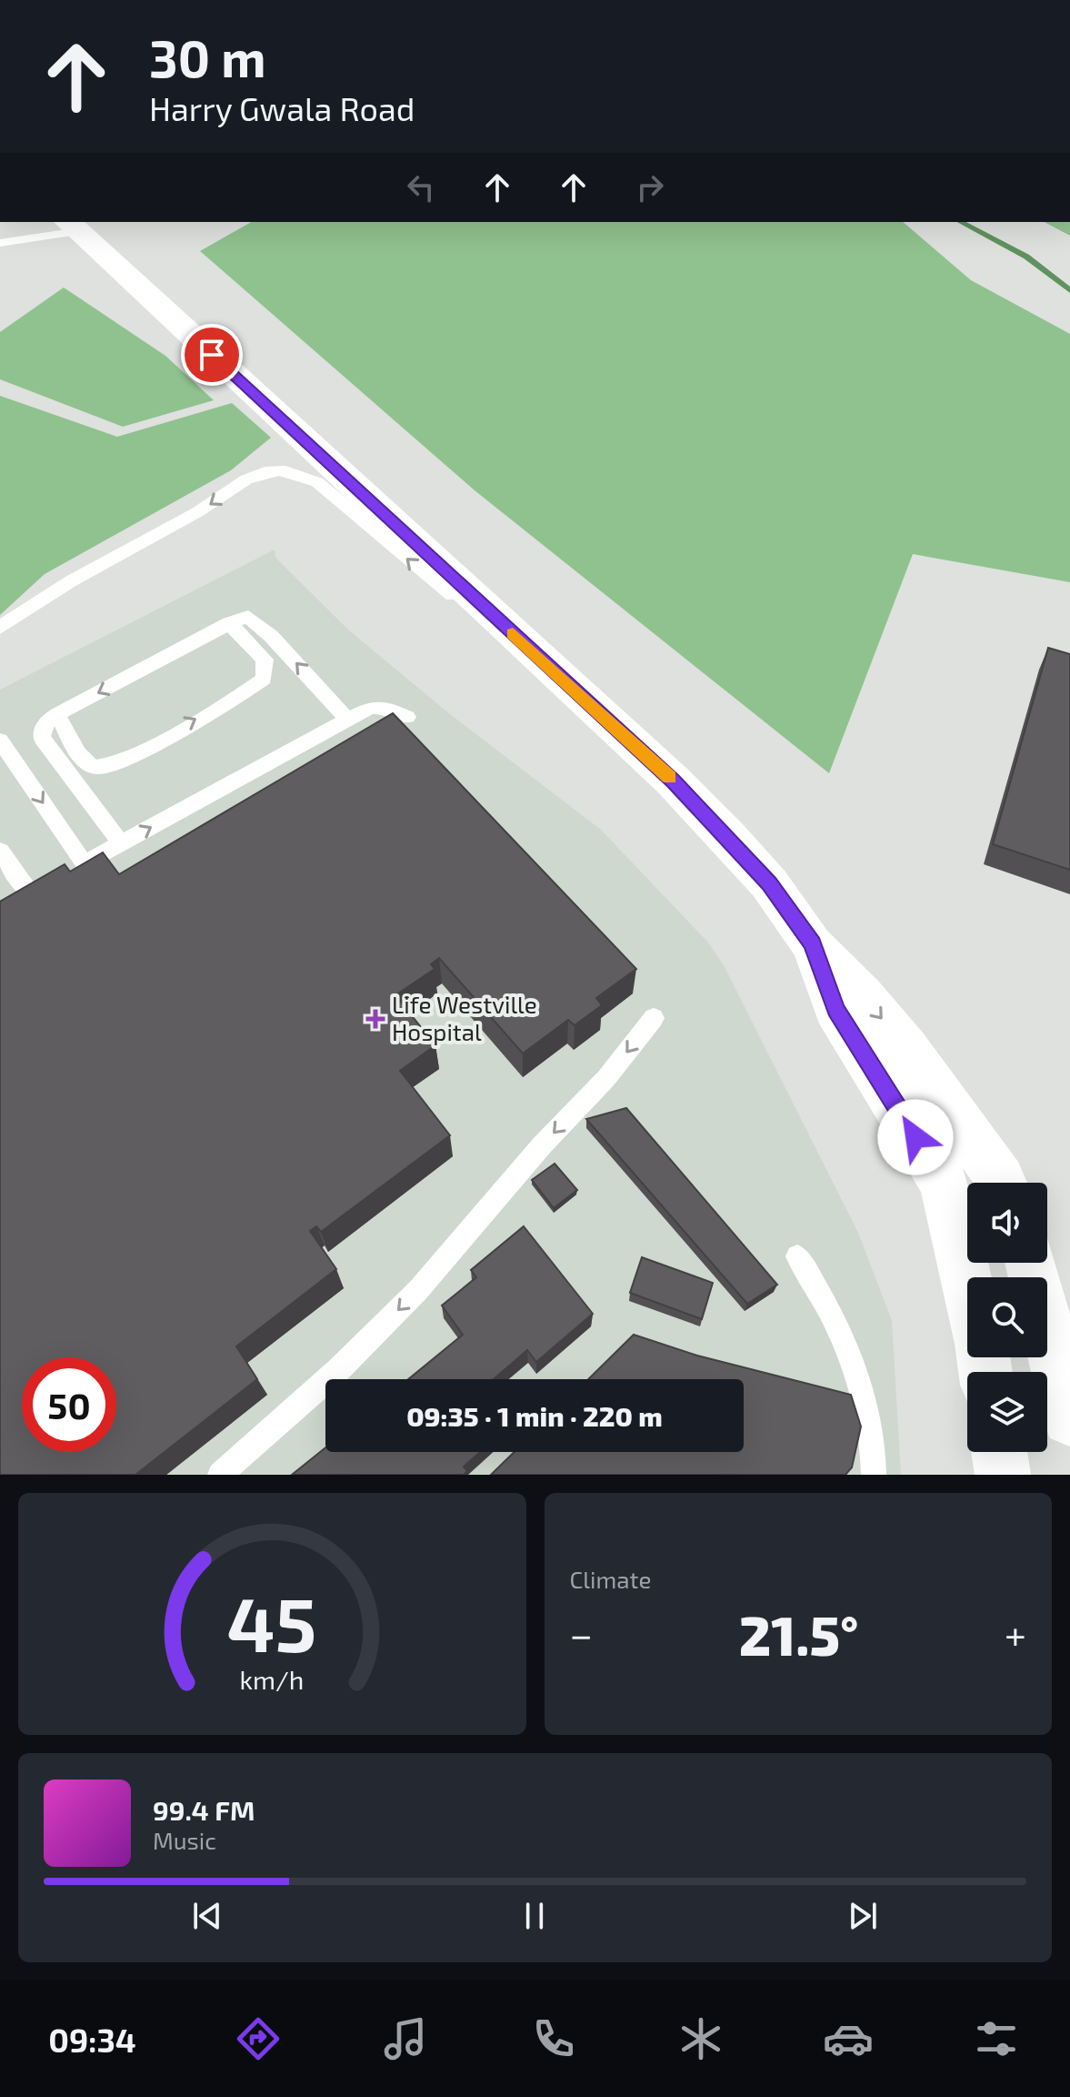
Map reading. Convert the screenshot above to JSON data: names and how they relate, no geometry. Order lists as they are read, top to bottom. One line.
{"places":{"health":["Life Westville Hospital"]},"page":{"turn":["30 m","Harry Gwala Road"],"limit":"50","trip":"09:35 · 1 min · 220 m","tile":"Climate","heat":["−","21.5°","+"],"song":["99.4 FM","Music"],"tabs":"09:34","gauge":["45","km/h"]}}
